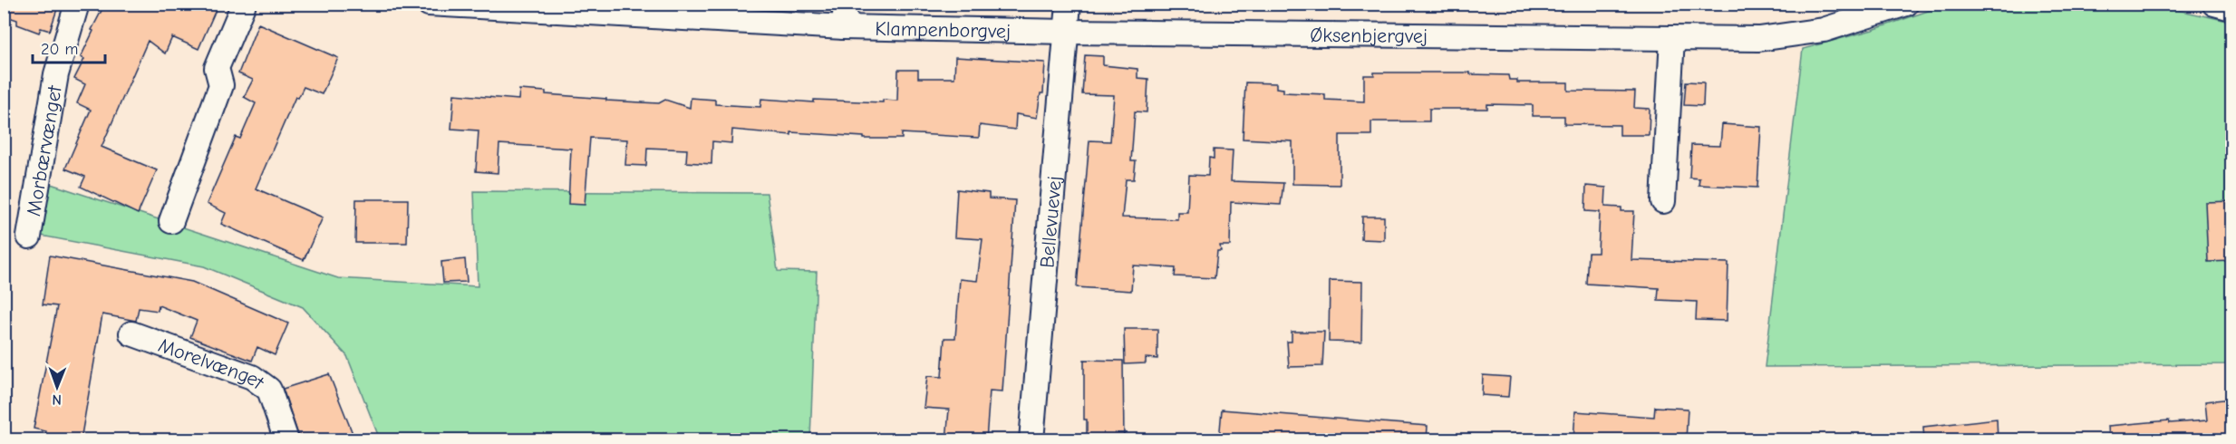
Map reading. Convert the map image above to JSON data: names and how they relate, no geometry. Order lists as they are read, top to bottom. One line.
{"streets":{"street":["Klampenborgvej","Øksenbjergvej","Morbærvænget","Bellevuevej","Morelvænget"]},"crossings":[["Klampenborgvej","Øksenbjergvej"],["Klampenborgvej","Bellevuevej"],["Øksenbjergvej","Bellevuevej"]],"scale_bar":"20 m","north":"bottom"}
